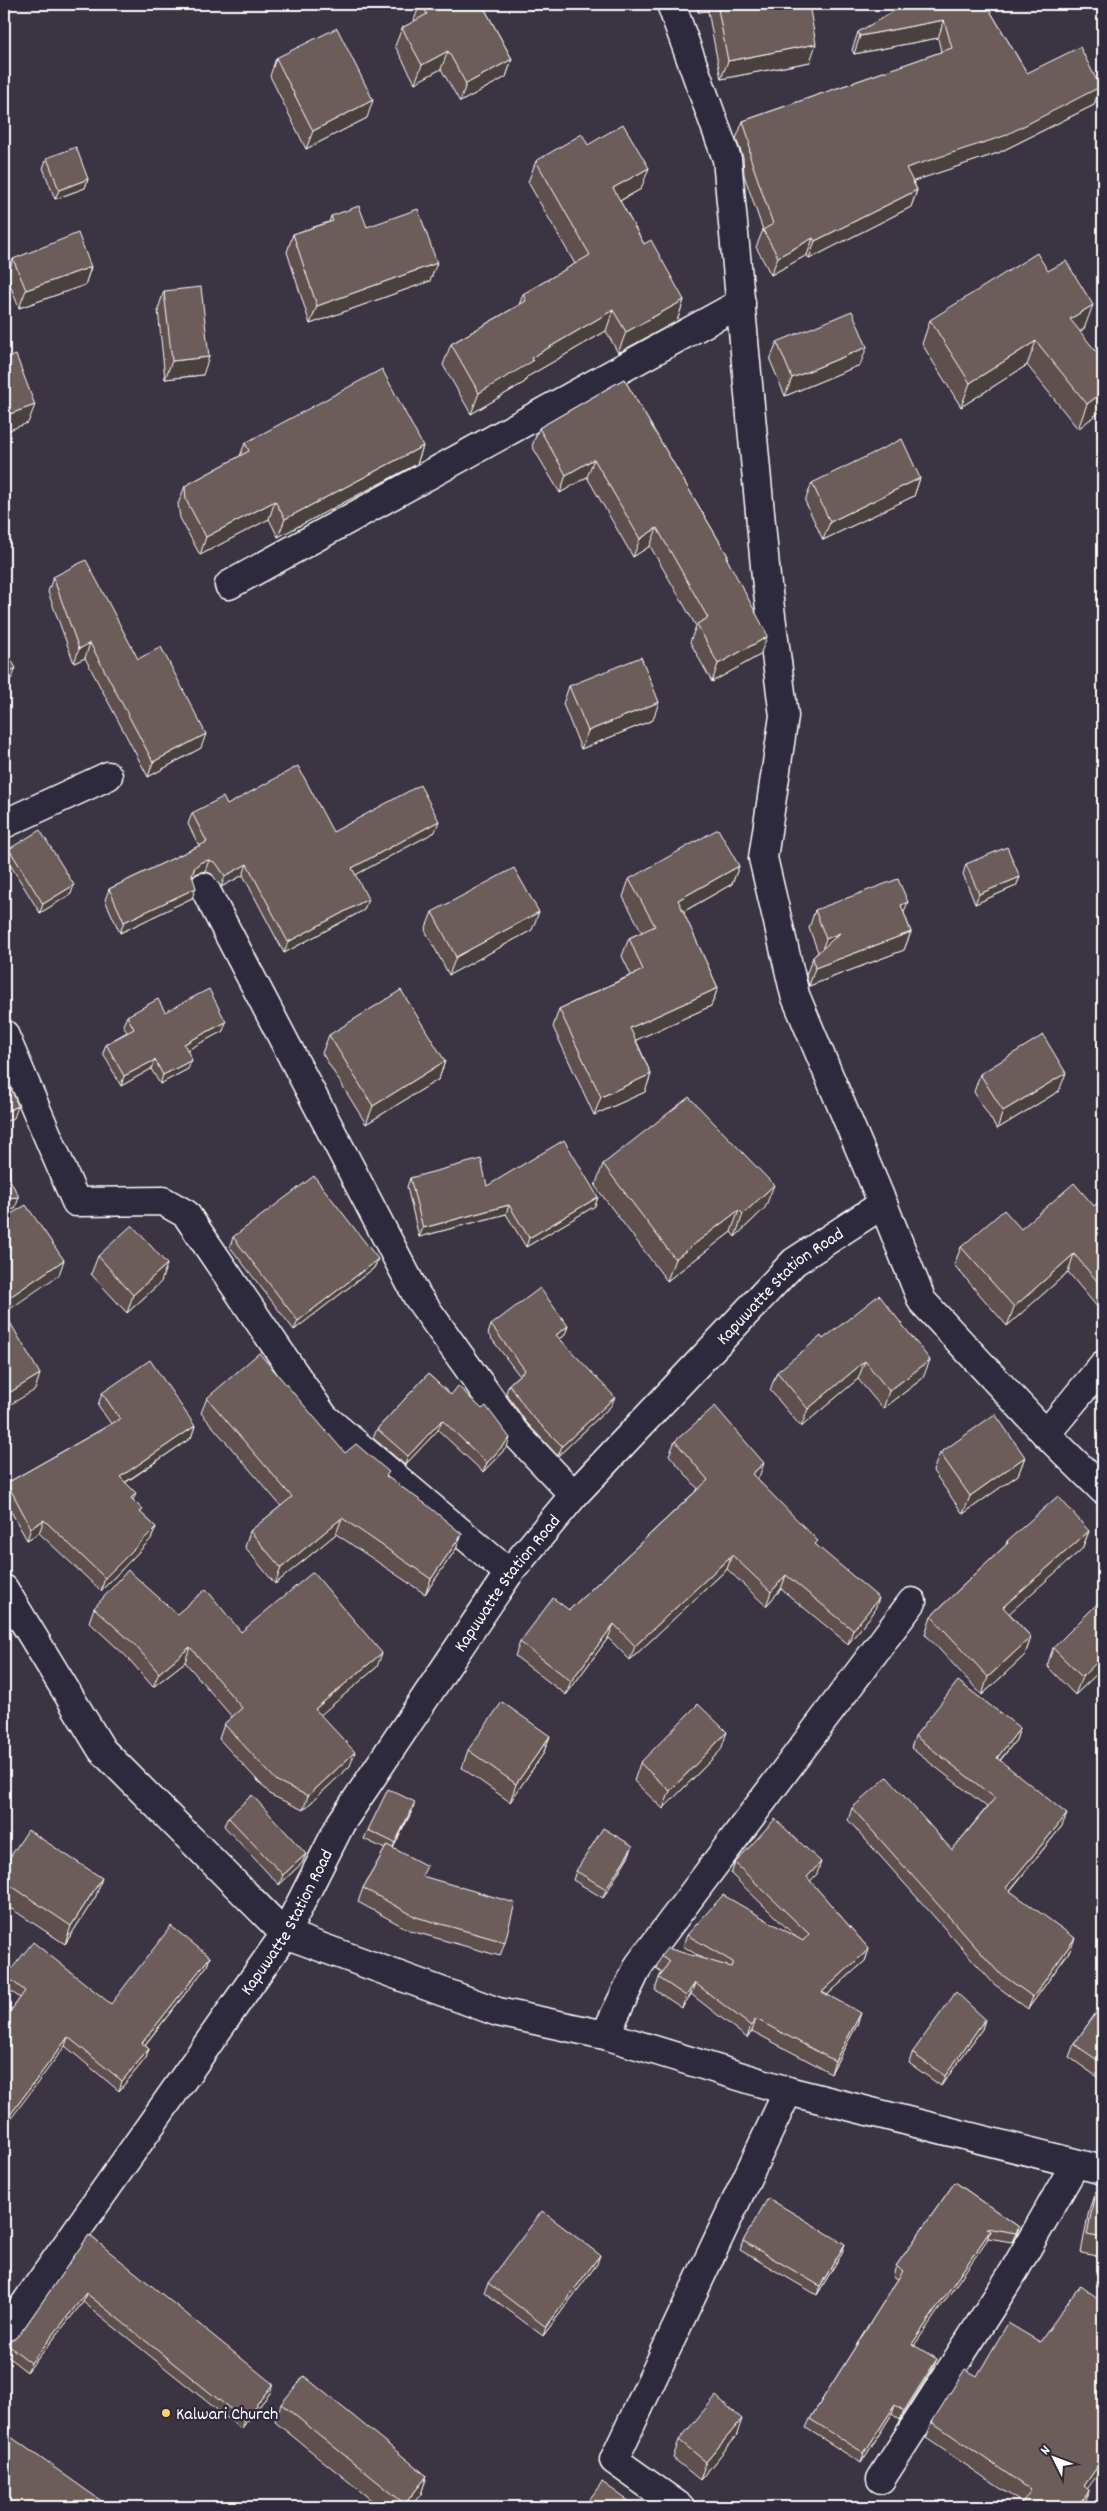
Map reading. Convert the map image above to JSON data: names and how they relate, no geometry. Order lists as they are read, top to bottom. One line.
{"streets":{"street":["Kapuwatte Station Road"]},"places":["Kalwari Church"],"north":"top left"}
